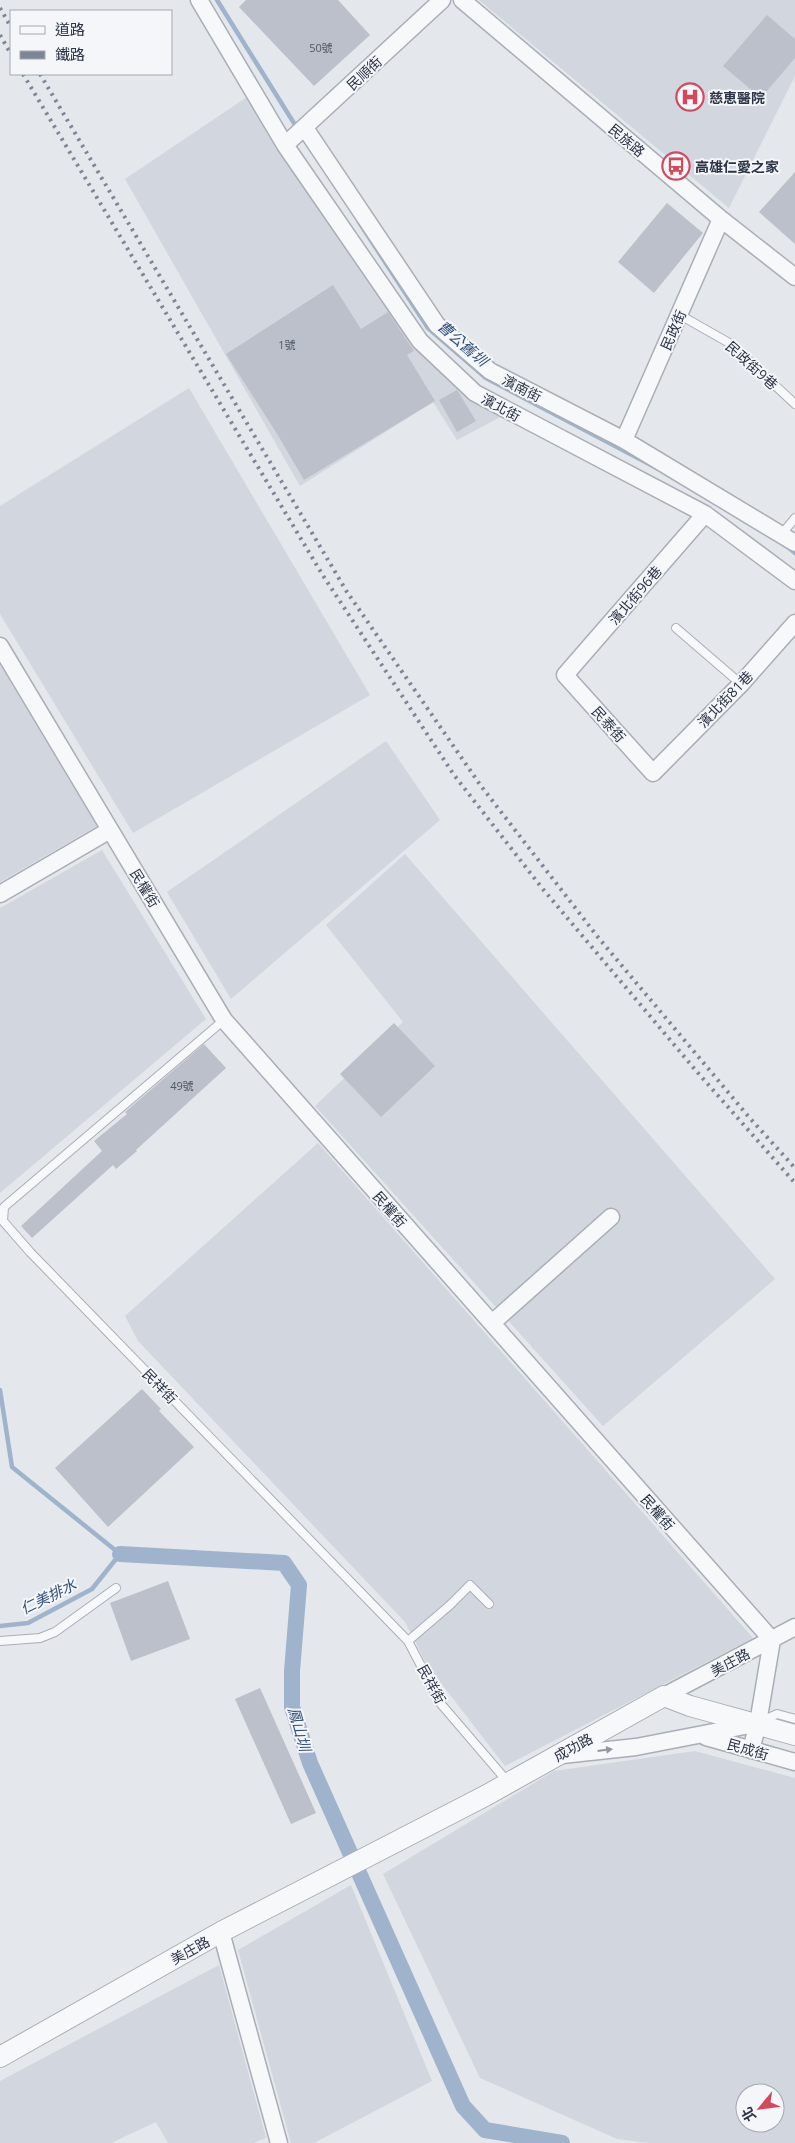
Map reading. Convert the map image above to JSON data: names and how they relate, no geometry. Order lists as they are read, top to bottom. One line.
{"streets":{"street":["民順街","民族路","民政街","濱南街","濱北街","濱北街96巷","濱北街81巷","民泰街","民權街","美庄路","成功路","民成街"],"lane":["民政街9巷","民祥街"]},"crossings":[["民順街","濱南街"],["民順街","濱北街"],["民族路","民政街"],["民政街","民政街9巷"],["民政街","濱南街"],["濱南街","濱北街"],["濱北街","濱北街96巷"],["濱北街96巷","民泰街"],["濱北街81巷","民泰街"],["民權街","民祥街"],["民權街","美庄路"],["民祥街","成功路"],["美庄路","成功路"]],"water":["曹公舊圳","仁美排水","鳳山圳"],"places":{"hospital":["慈恵醫院"],"bus stop":["高雄仁愛之家"]},"house_numbers":["50號","1號","49號"],"legend":["道路","鐵路"],"north":"bottom left"}
